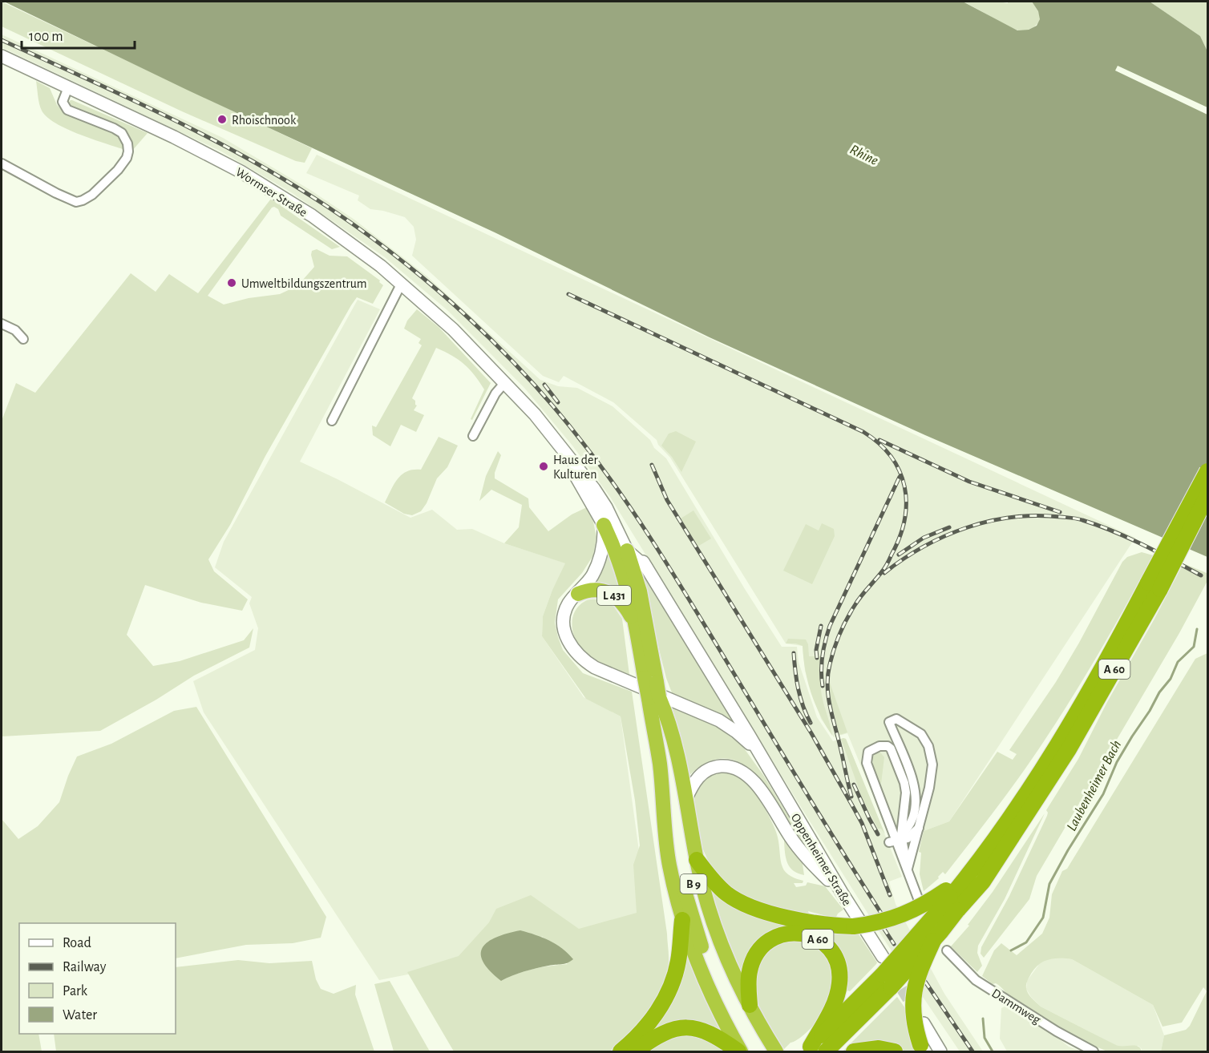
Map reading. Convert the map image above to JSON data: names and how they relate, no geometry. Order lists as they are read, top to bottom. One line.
{"streets":{"highway":["L 431","A 60","B 9"],"main road":["Wormser Straße","Oppenheimer Straße"],"street":["Dammweg"]},"crossings":[["Wormser Straße","L 431"],["Wormser Straße","B 9"],["L 431","Oppenheimer Straße"],["L 431","B 9"],["A 60","B 9"]],"water":["Rhine","Laubenheimer Bach"],"places":["Rhoischnook","Umweltbildungszentrum","Haus der Kulturen"],"legend":["Road","Railway","Park","Water"],"scale_bar":"100 m"}
